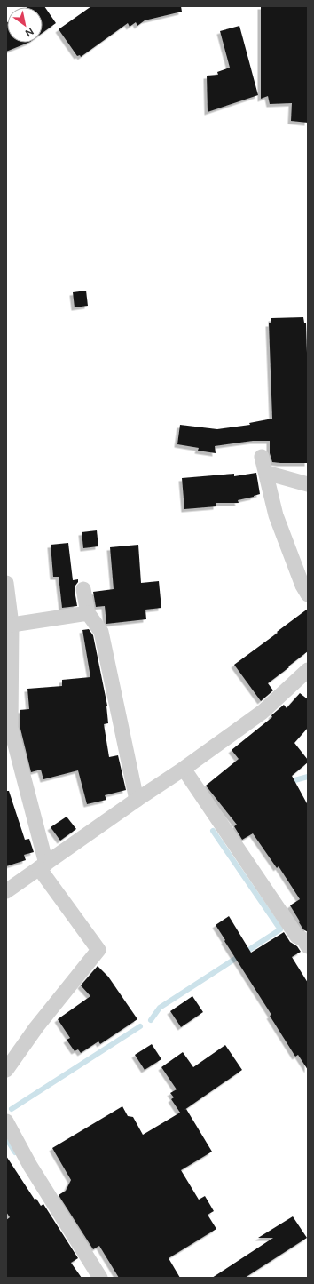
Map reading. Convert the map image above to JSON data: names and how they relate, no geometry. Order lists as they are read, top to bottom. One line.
{"north":"bottom right"}
